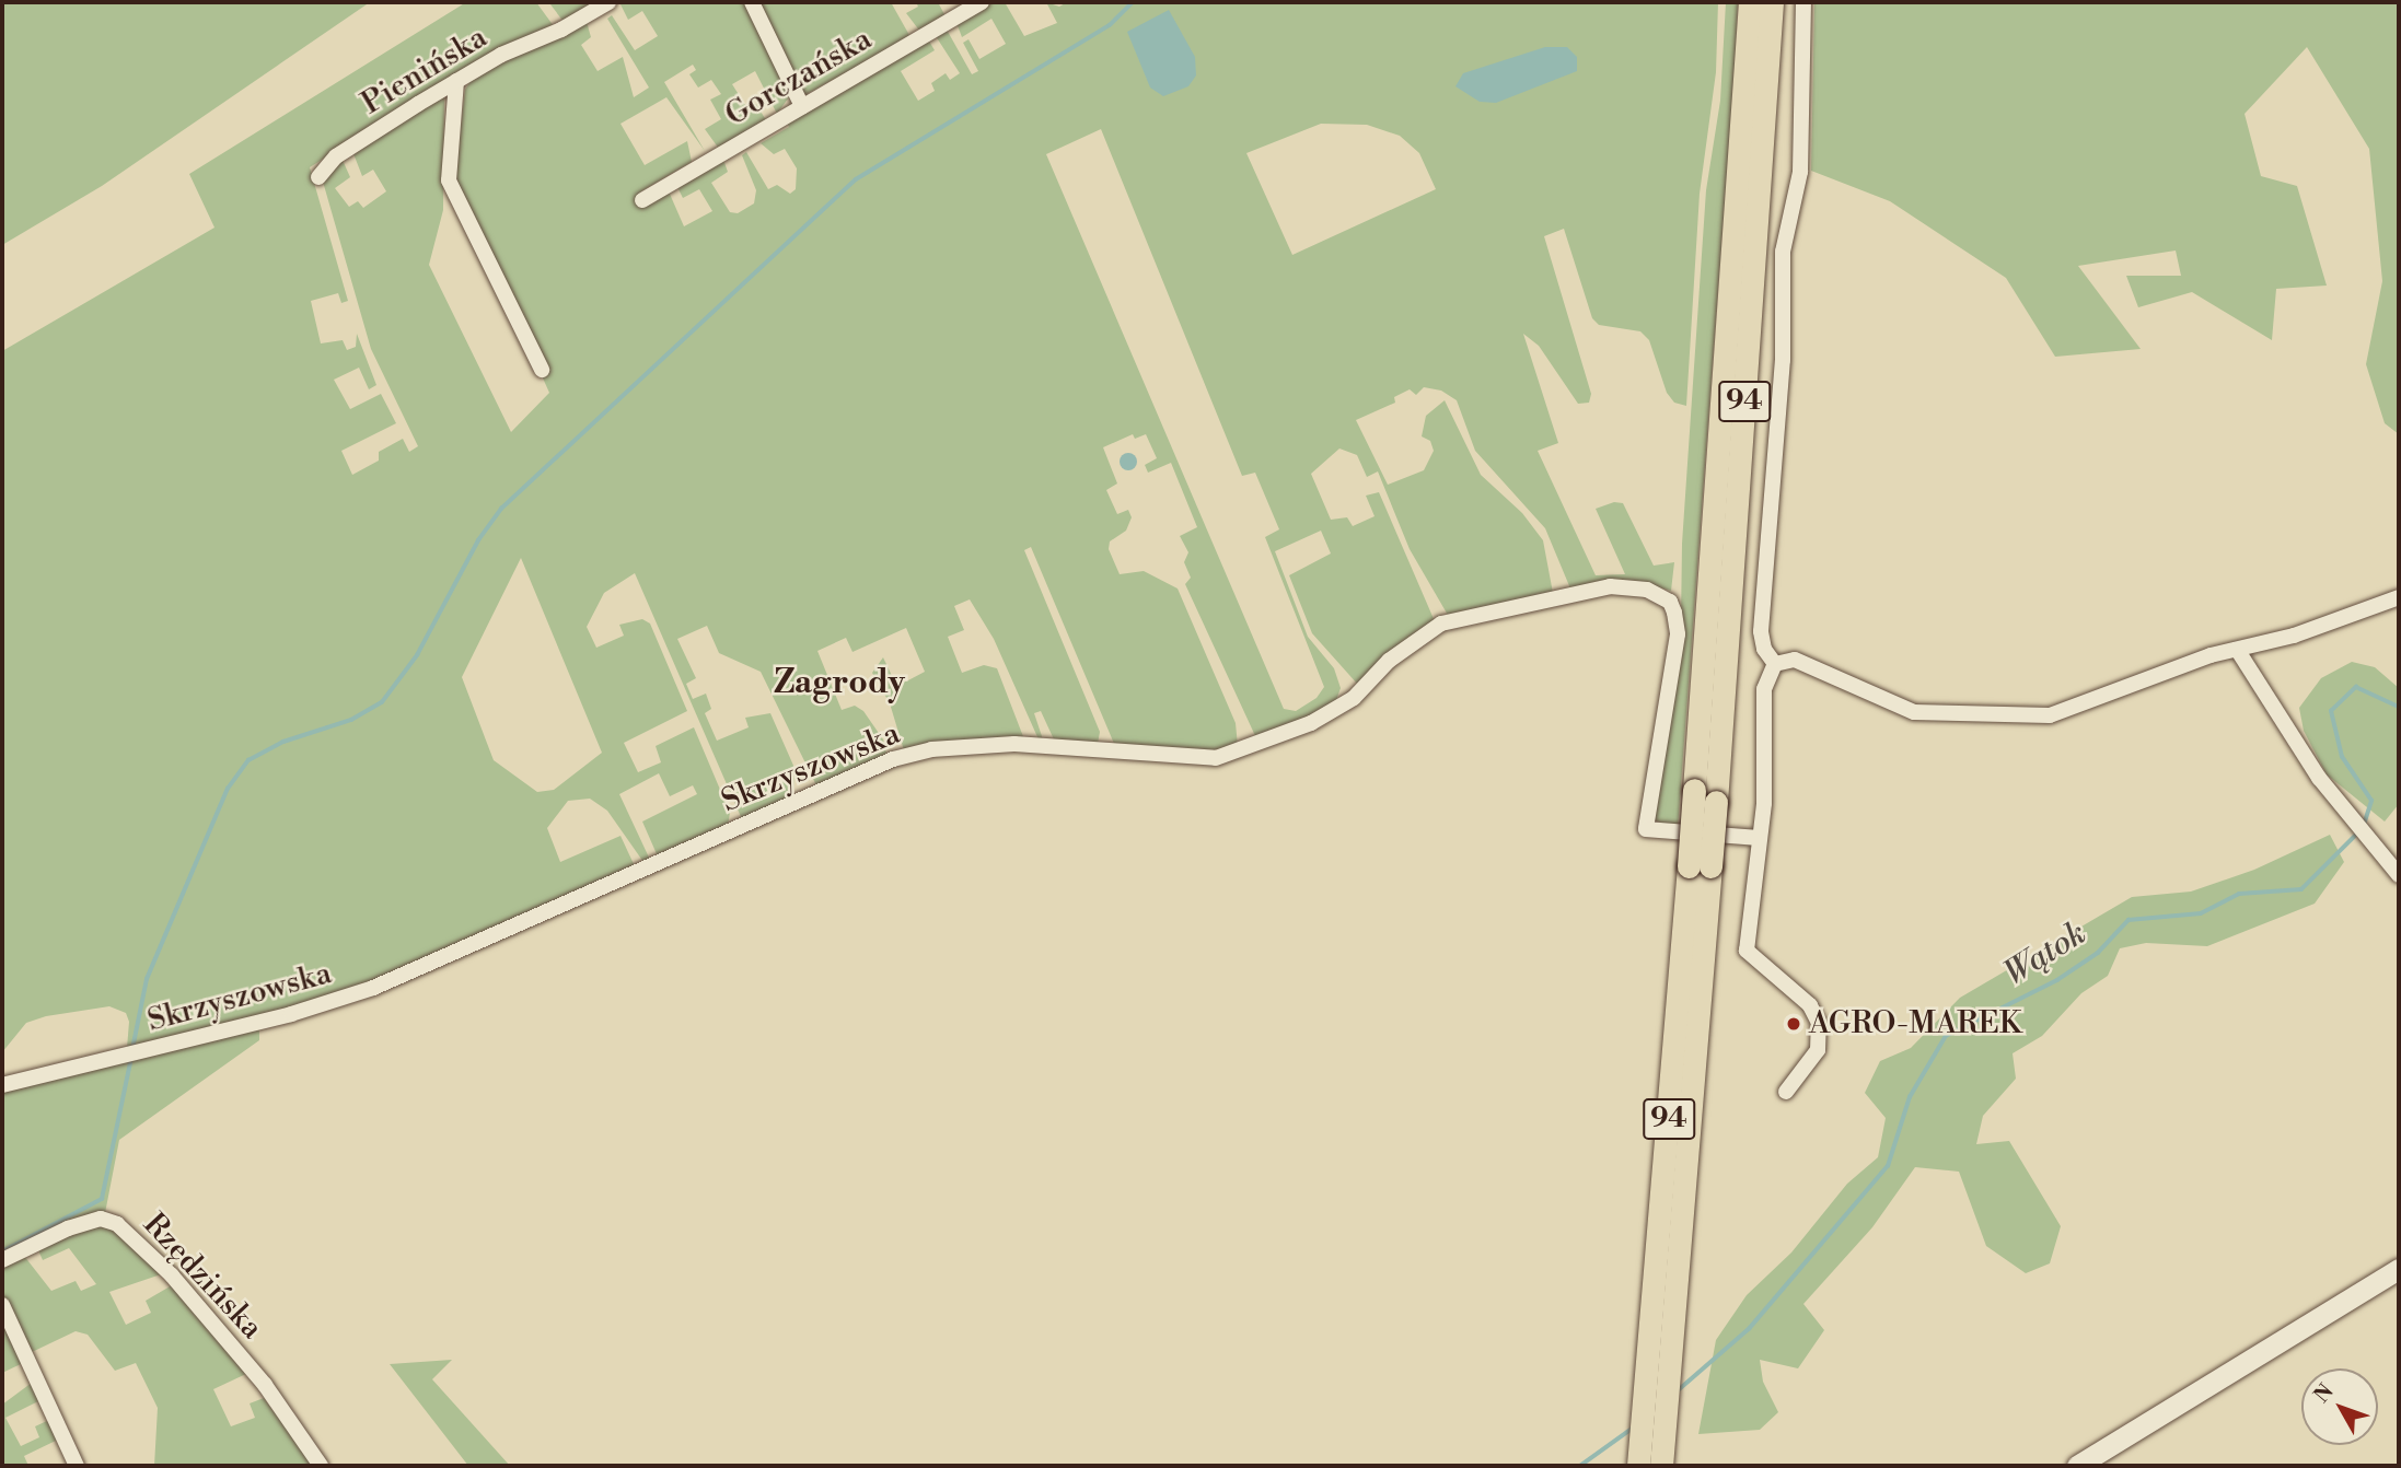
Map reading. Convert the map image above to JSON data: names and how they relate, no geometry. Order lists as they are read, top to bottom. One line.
{"streets":{"main road":["94"],"street":["Pienińska","Gorczańska","Skrzyszowska","Rzędzińska"]},"districts":["Zagrody"],"water":["Wątok"],"places":["AGRO-MAREK"],"north":"top left"}
